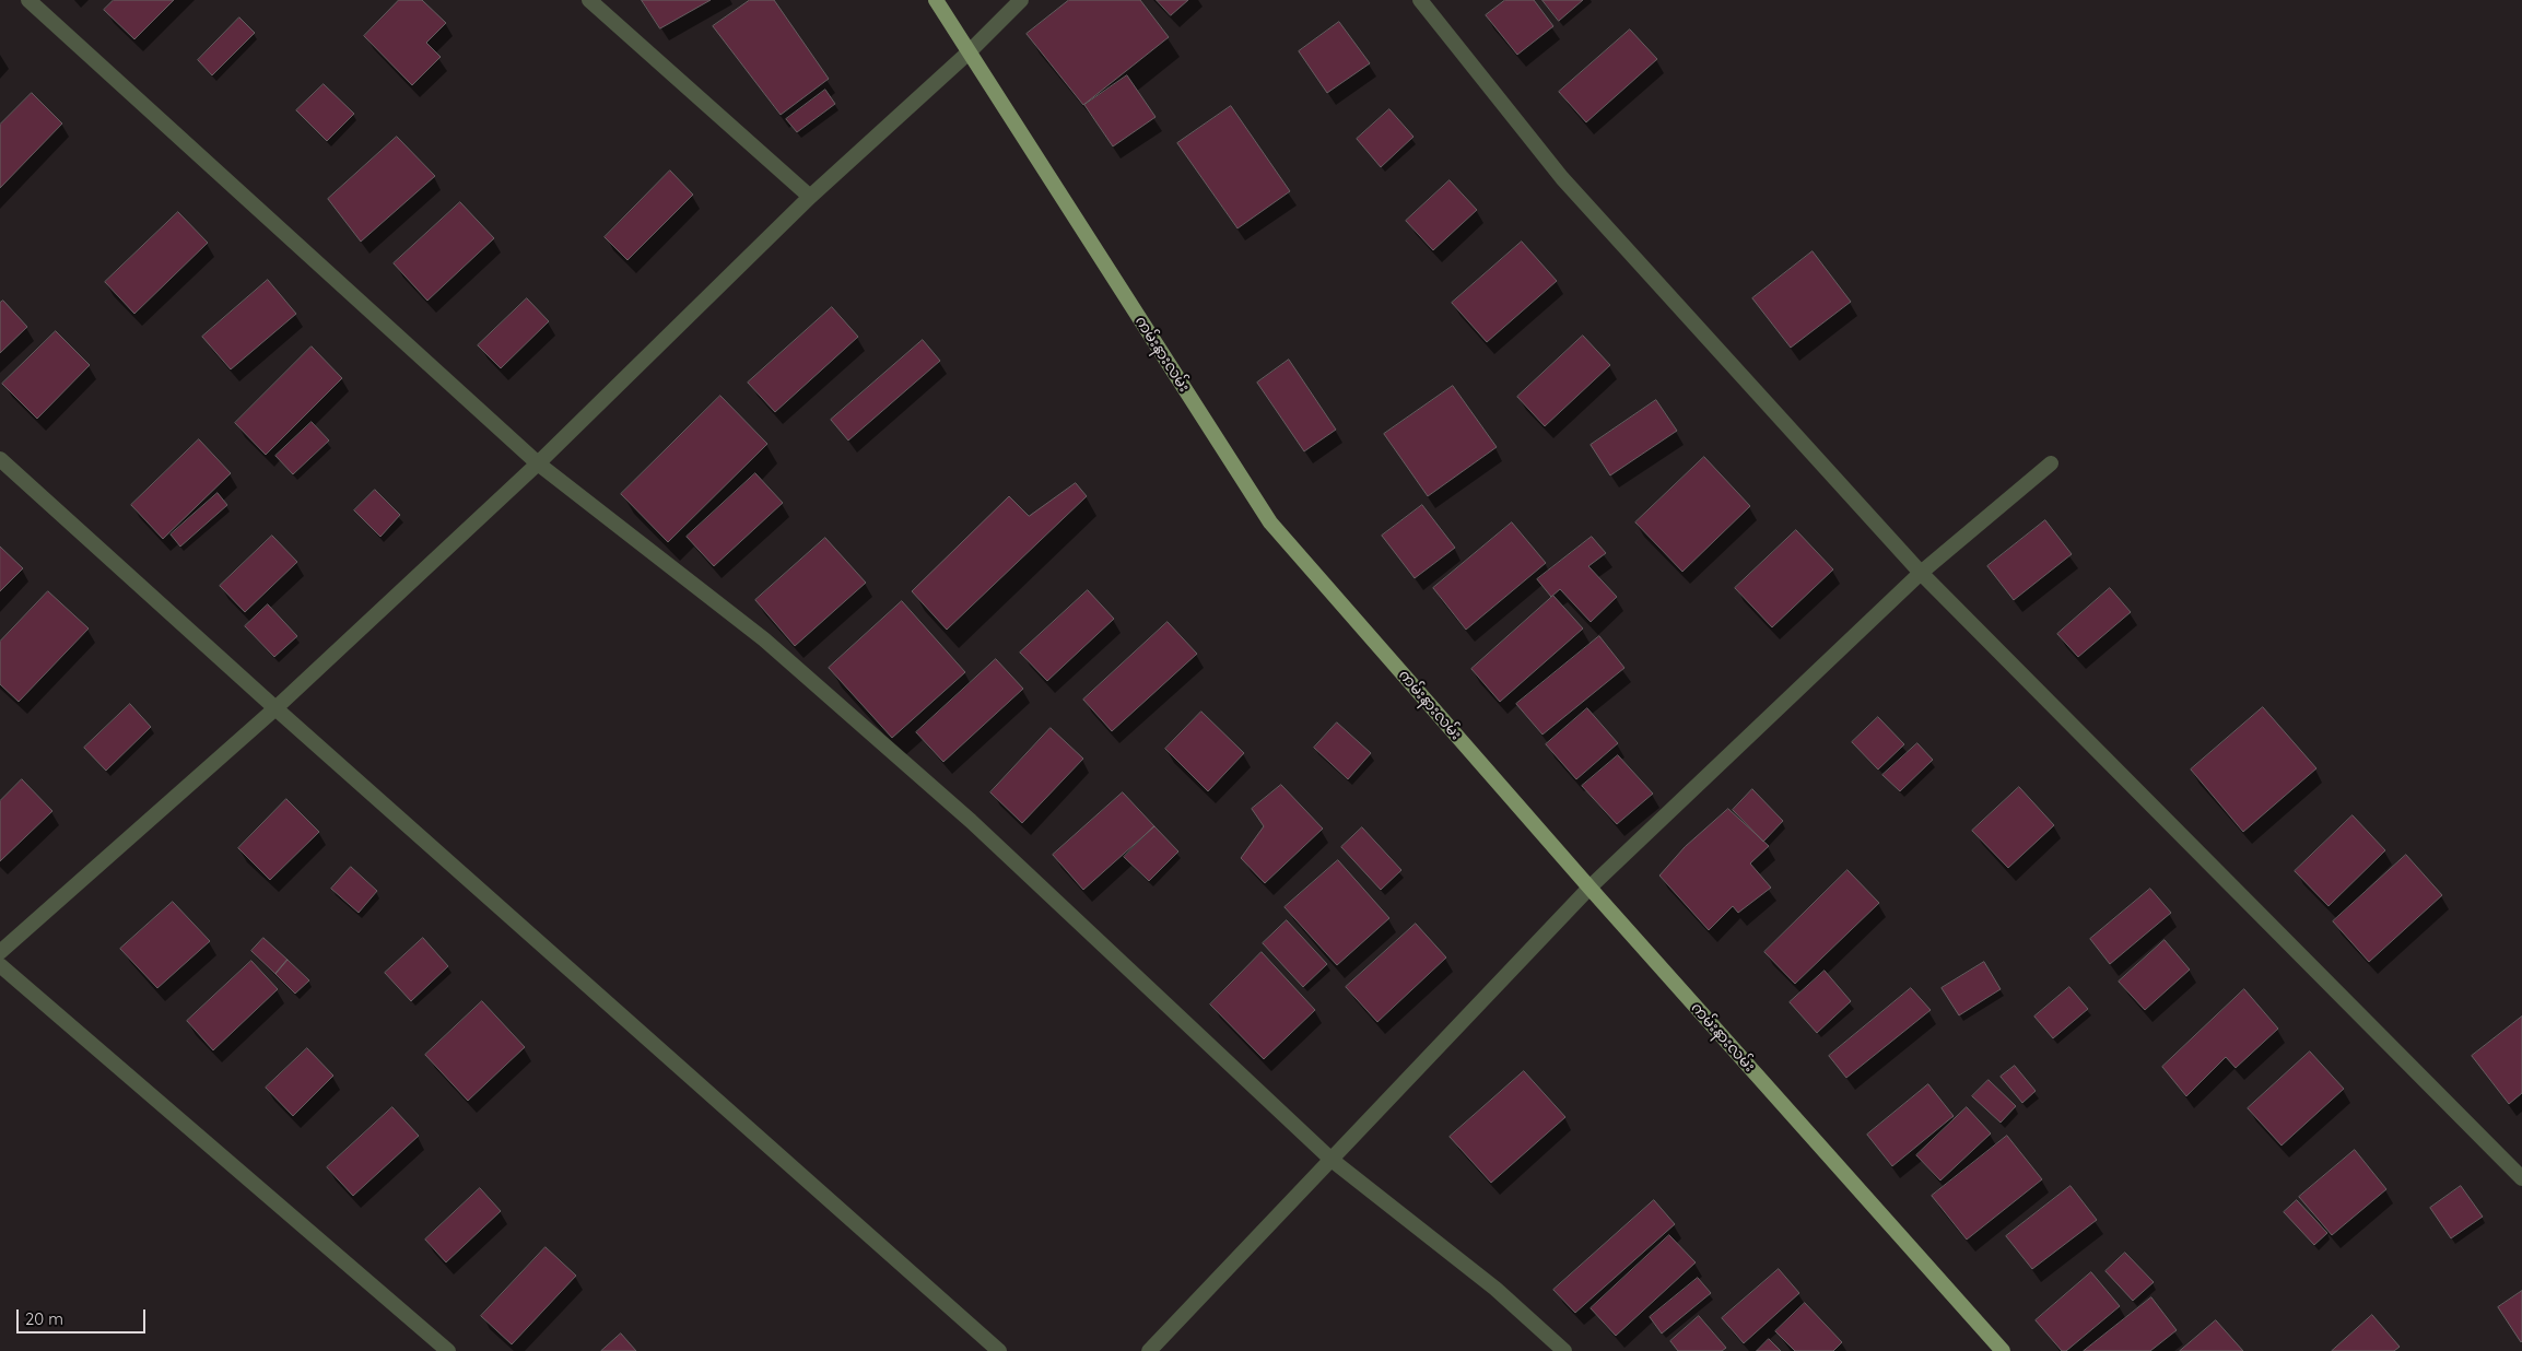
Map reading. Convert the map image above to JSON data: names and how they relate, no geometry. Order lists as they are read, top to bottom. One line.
{"streets":{"main road":["ကမ်းနားလမ်း"]},"scale_bar":"20 m"}
